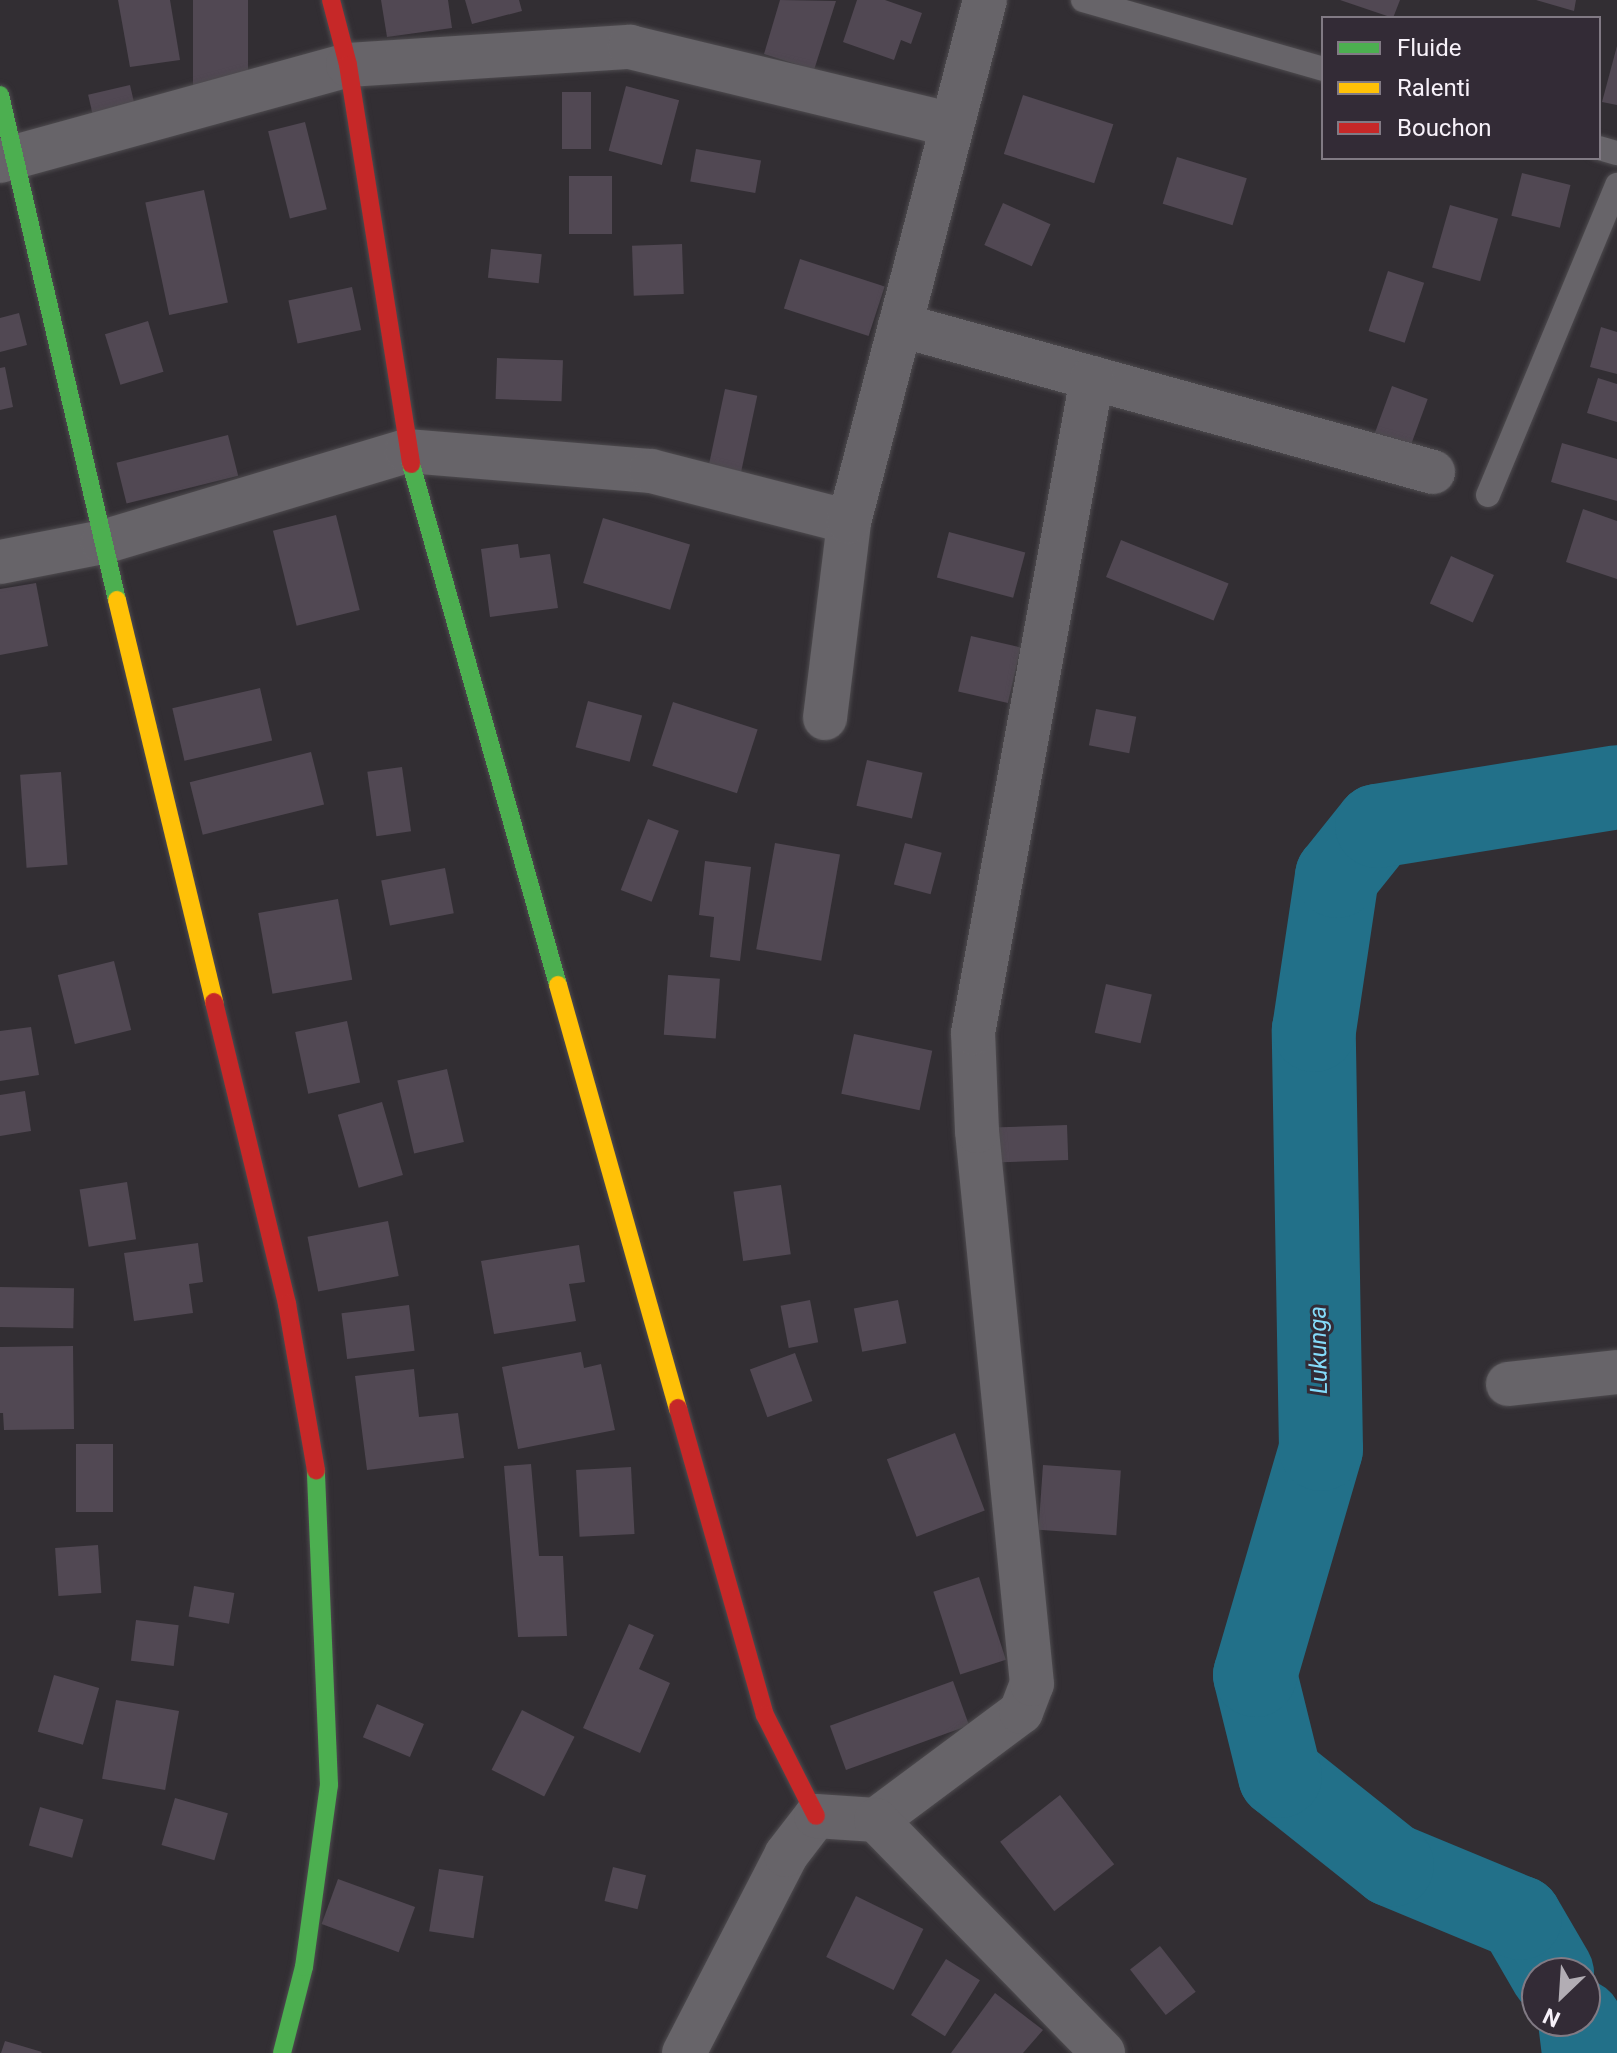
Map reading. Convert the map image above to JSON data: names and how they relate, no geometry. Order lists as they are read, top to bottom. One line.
{"water":["Lukunga"],"legend":["Fluide","Ralenti","Bouchon"],"north":"bottom left"}
